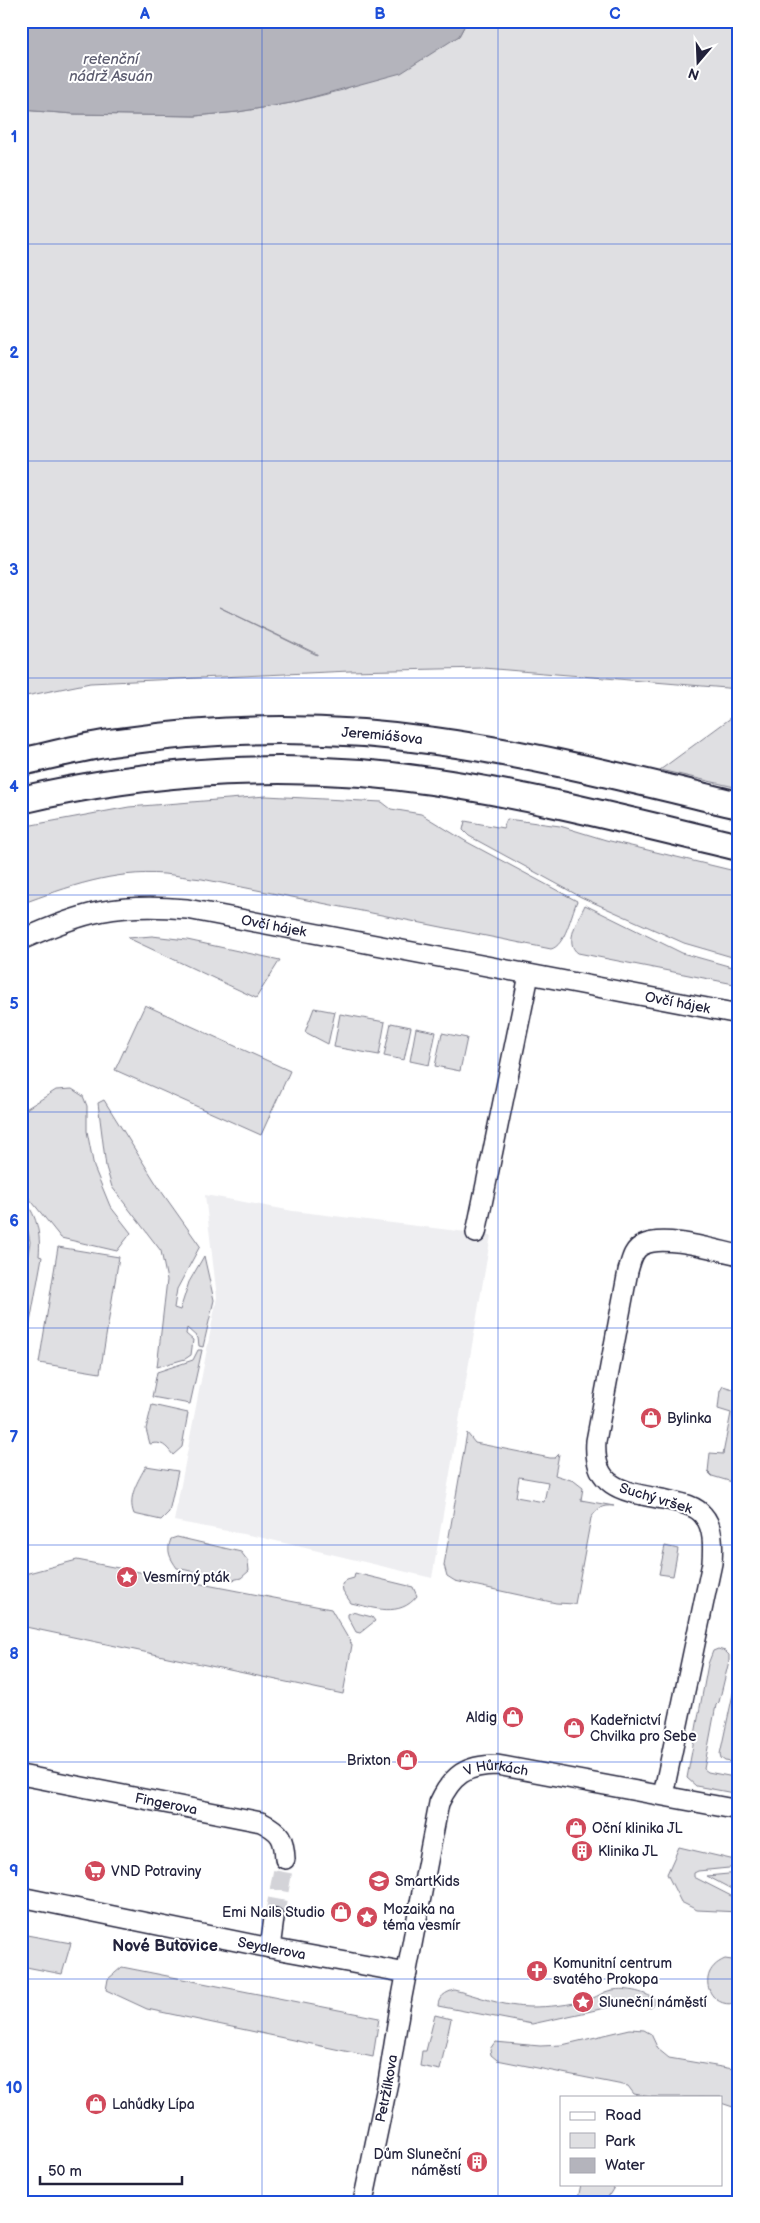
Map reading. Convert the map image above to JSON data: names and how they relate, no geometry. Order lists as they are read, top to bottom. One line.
{"streets":{"main road":["Jeremiášova"],"street":["Ovčí hájek","Suchý vršek","V Hůrkách","Fingerova","Seydlerova","Petržílkova"]},"crossings":[["Suchý vršek","V Hůrkách"],["V Hůrkách","Seydlerova"],["V Hůrkách","Petržílkova"],["Seydlerova","Petržílkova"]],"districts":["Nové Butovice"],"water":["retenční nádrž Asuán"],"places":{"shop":["Bylinka","Aldig","Kadeřnictví Chvilka pro Sebe","Brixton","Oční klinika JL","Emi Nails Studio","Lahůdky Lípa"],"place":["Vesmírný pták","Mozaika na téma vesmír","Sluneční náměstí"],"building":["Klinika JL","Dům Sluneční náměstí"],"supermarket":["VND Potraviny"],"school or university":["SmartKids"],"church":["Komunitní centrum svatého Prokopa"]},"legend":["Road","Park","Water"],"scale_bar":"50 m","north":"bottom","grid":{"columns":["A","B","C"],"rows":["1","2","3","4","5","6","7","8","9","10"]}}
